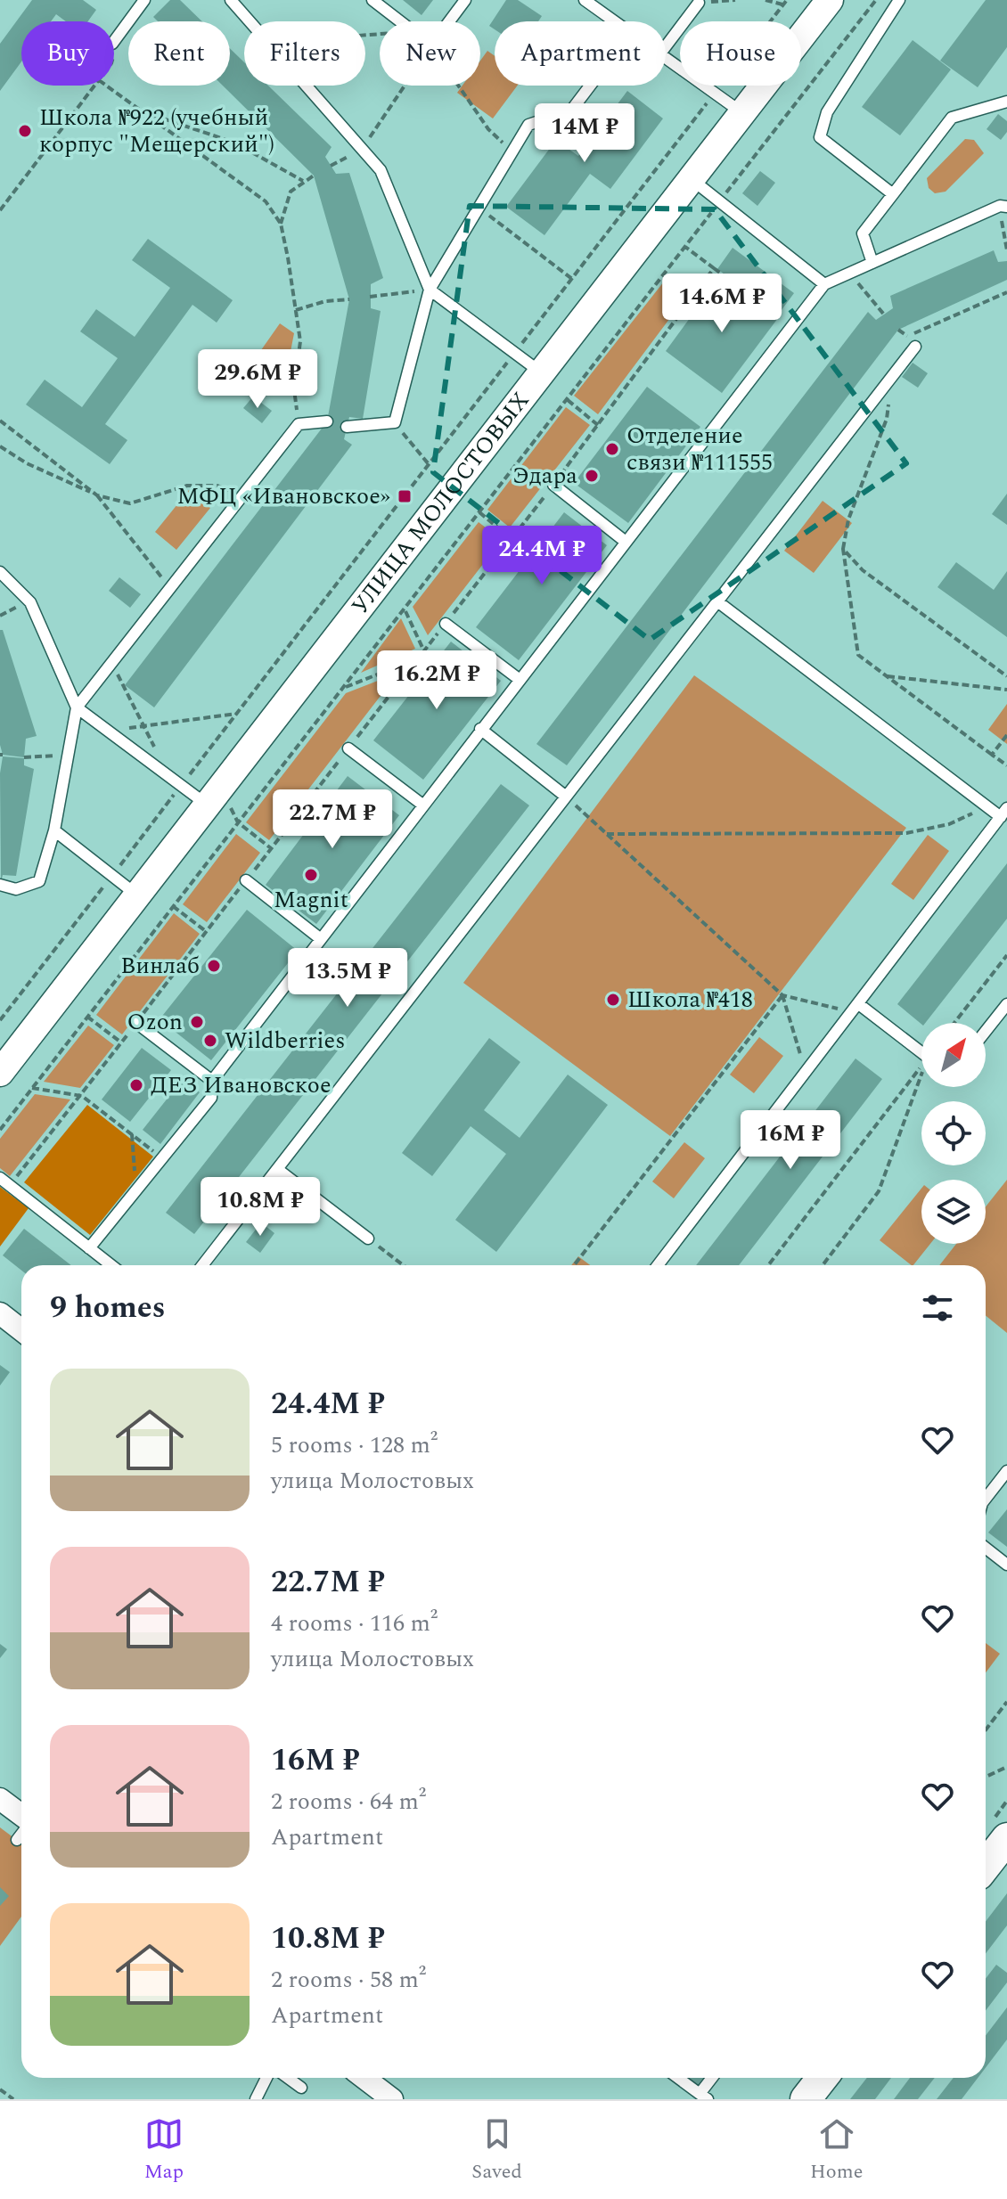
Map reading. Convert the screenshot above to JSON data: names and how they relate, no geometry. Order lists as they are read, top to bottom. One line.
{"streets":{"street":["УЛИЦА МОЛОСТОВЫХ"]},"places":{"other":["Школа №922 (учебный корпус \"Мещерский\")","Отделение связи №111555","Эдара","Magnit","Винлаб","Школа №418","Ozon","Wildberries","ДЕЗ Ивановское"],"transit":["МФЦ «Ивановское»"]},"north":"top right","page":{"chip":["Buy","Rent","Filters","New","Apartment","House"],"price":["14M ₽","14.6M ₽","29.6M ₽","24.4M ₽","16.2M ₽","22.7M ₽","13.5M ₽","16M ₽","10.8M ₽"],"heading":"9 homes","list":[{"name":"24.4M ₽","note":"5 rooms · 128 m² · улица Молостовых"},{"name":"22.7M ₽","note":"4 rooms · 116 m² · улица Молостовых"},{"name":"16M ₽","note":"2 rooms · 64 m² · Apartment"},{"name":"10.8M ₽","note":"2 rooms · 58 m² · Apartment"}],"tabs":["Map","Saved","Home"]}}
